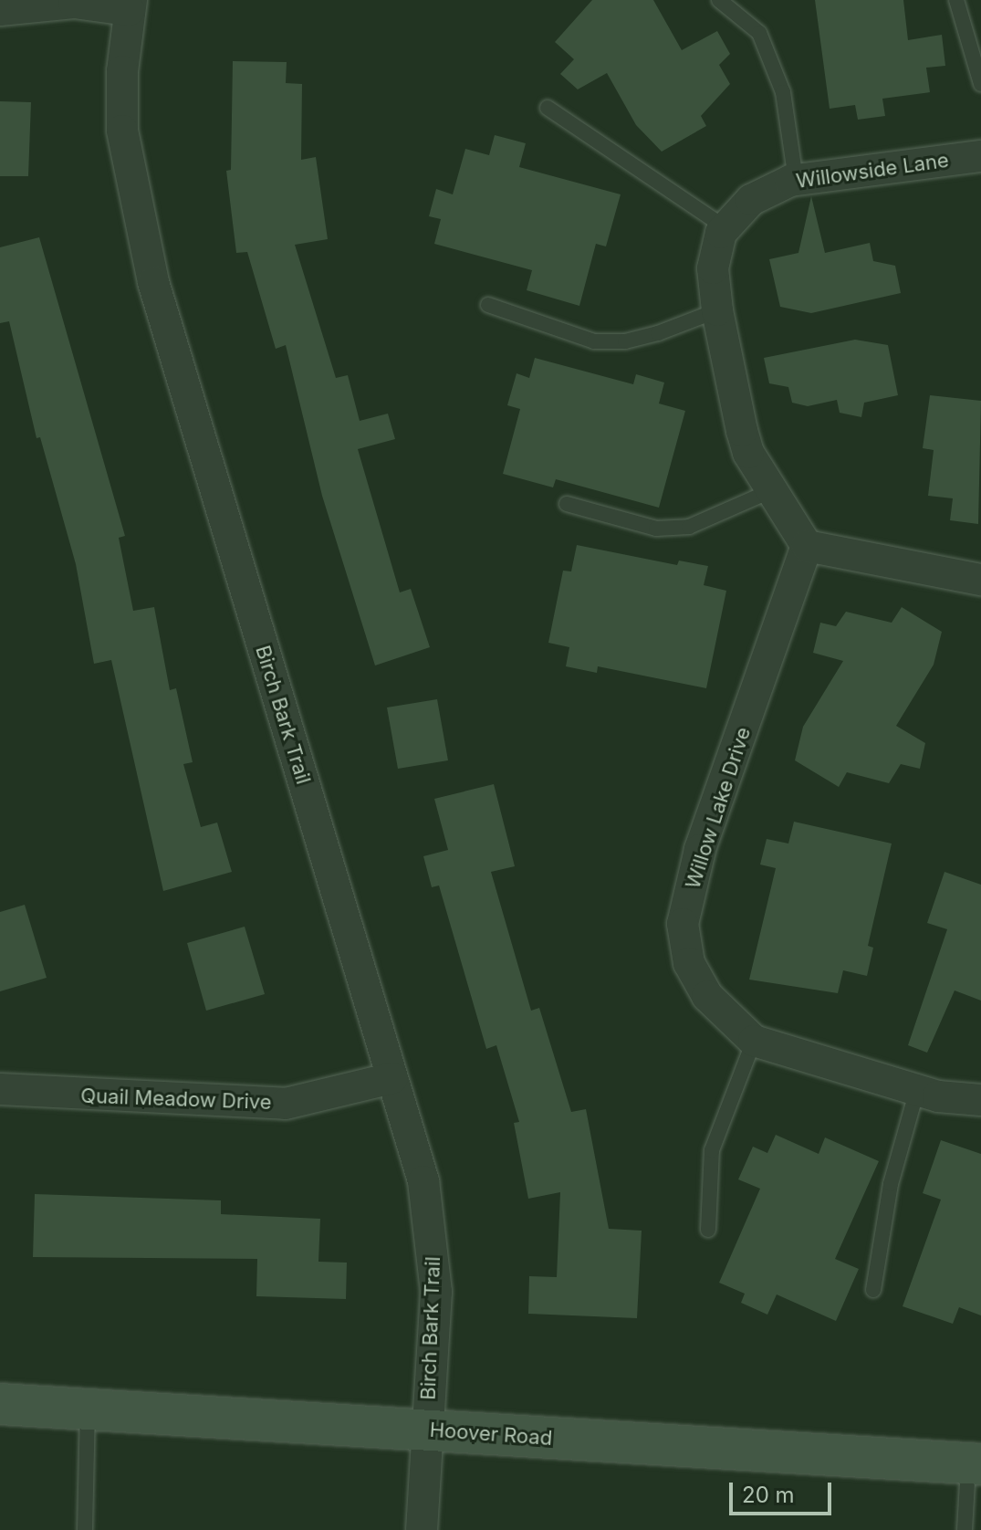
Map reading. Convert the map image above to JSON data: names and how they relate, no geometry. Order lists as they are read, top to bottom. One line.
{"streets":{"main road":["Hoover Road"],"street":["Willowside Lane","Birch Bark Trail","Willow Lake Drive","Quail Meadow Drive"]},"crossings":[["Willowside Lane","Willow Lake Drive"],["Birch Bark Trail","Quail Meadow Drive"],["Birch Bark Trail","Hoover Road"]],"scale_bar":"20 m"}
